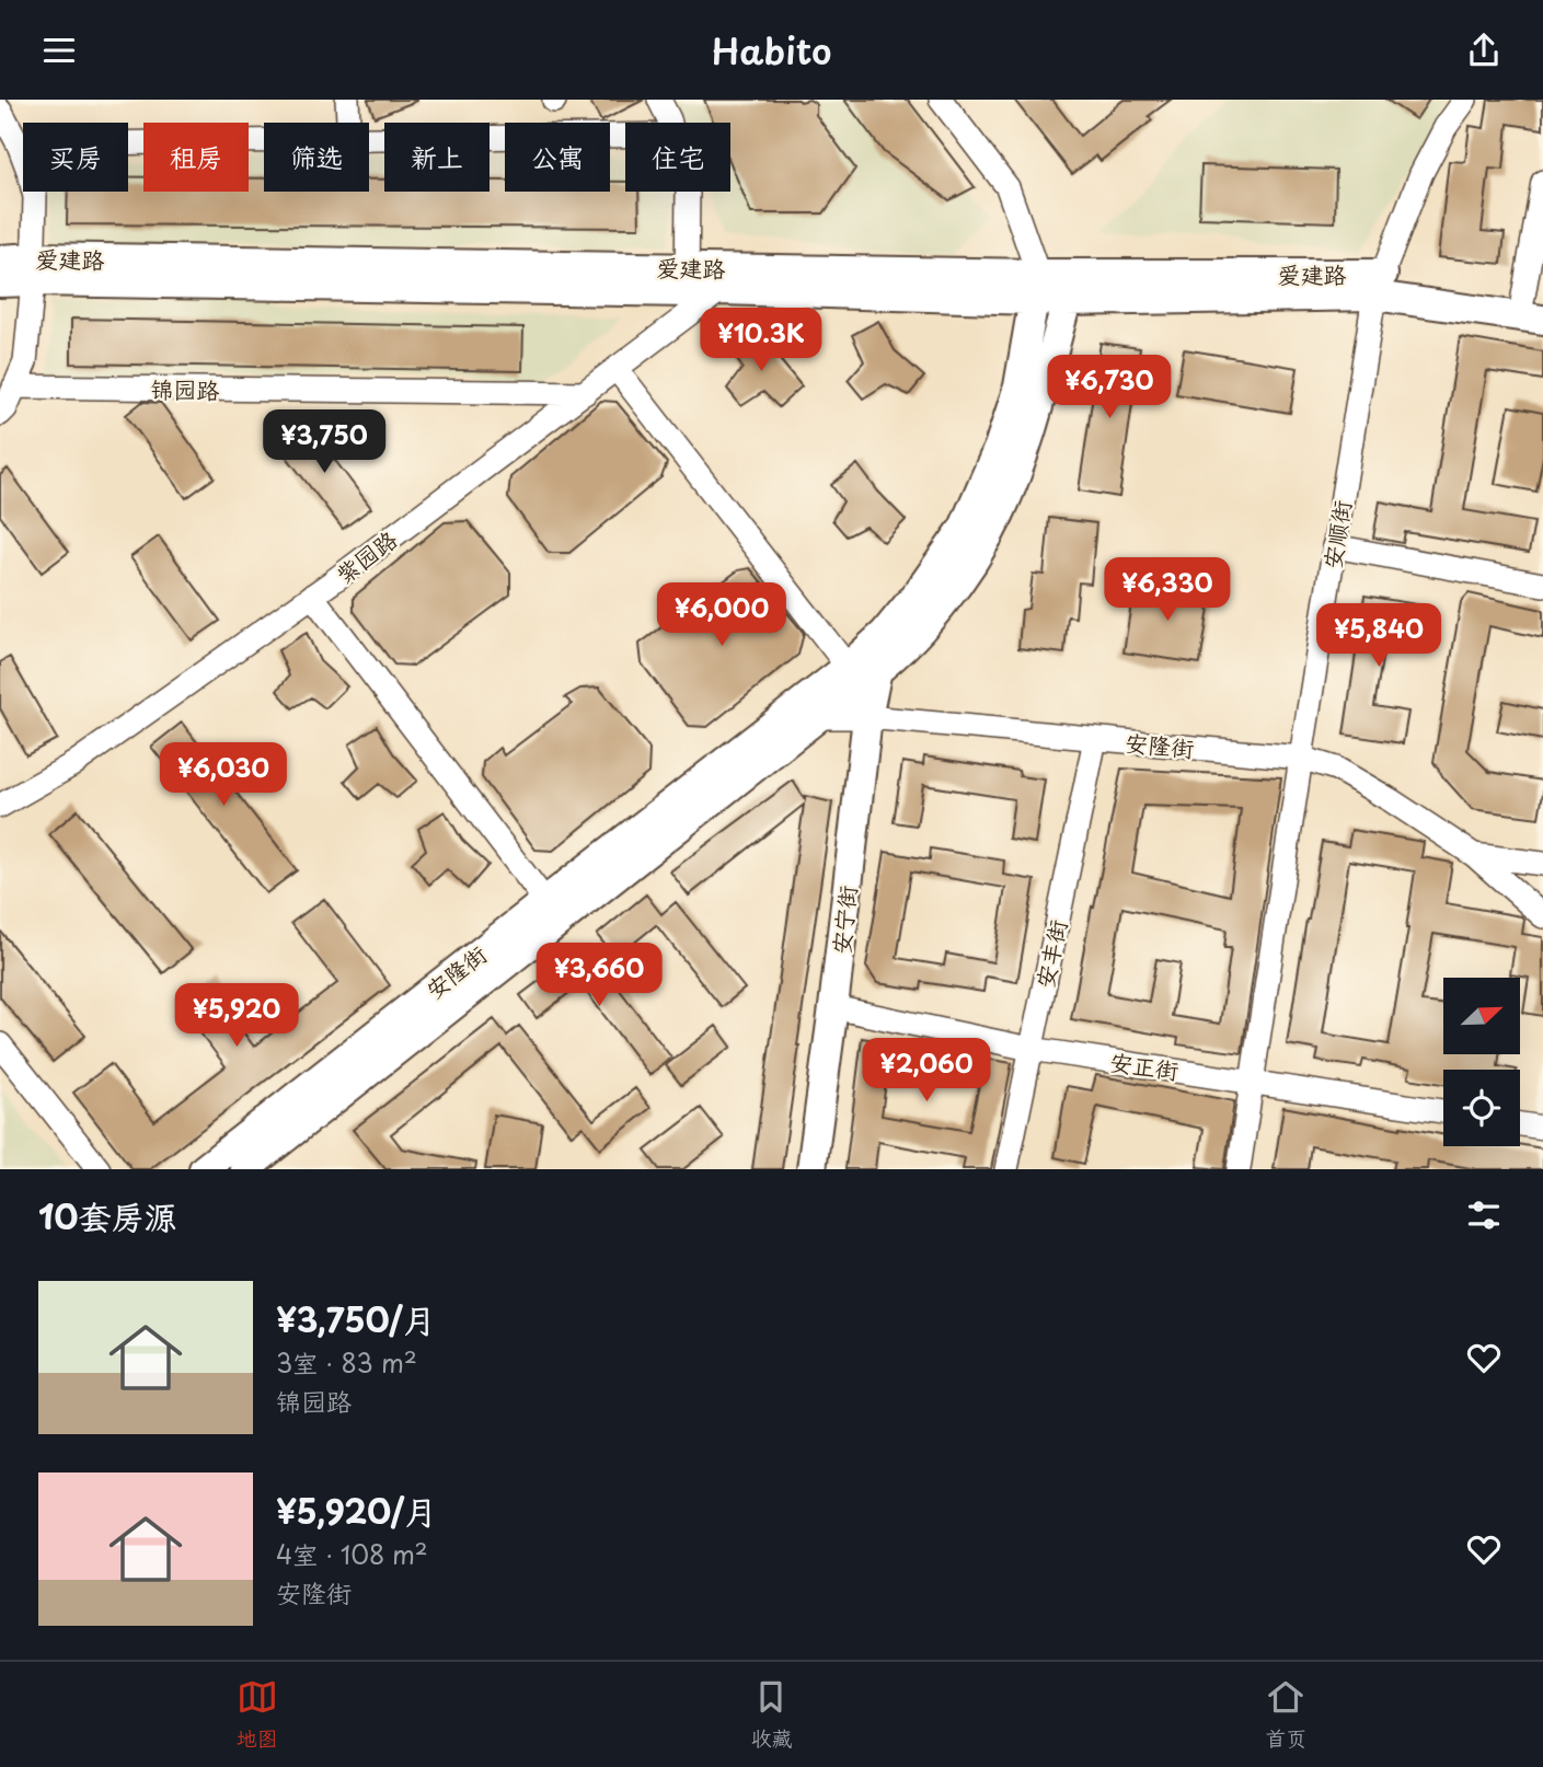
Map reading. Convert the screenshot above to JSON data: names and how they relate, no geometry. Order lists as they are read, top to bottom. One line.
{"streets":{"main road":["爱建路","安隆街","安宁街"],"street":["锦园路","安顺街","紫园路","安丰街","安正街"]},"crossings":[["爱建路","安顺街"],["爱建路","紫园路"],["爱建路","安隆街"],["锦园路","紫园路"],["安顺街","安隆街"],["安顺街","安正街"],["安隆街","安宁街"],["安隆街","安丰街"],["安宁街","安正街"],["安丰街","安正街"]],"north":"top right","page":{"header":"Habito","chip":["买房","租房","筛选","新上","公寓","住宅"],"price":["¥10.3K","¥6,730","¥3,750","¥6,330","¥6,000","¥5,840","¥6,030","¥3,660","¥5,920","¥2,060"],"heading":"10套房源","list":[{"name":"¥3,750/月","note":"3室 · 83 m² · 锦园路"},{"name":"¥5,920/月","note":"4室 · 108 m² · 安隆街"}],"tabs":["地图","收藏","首页"]}}
